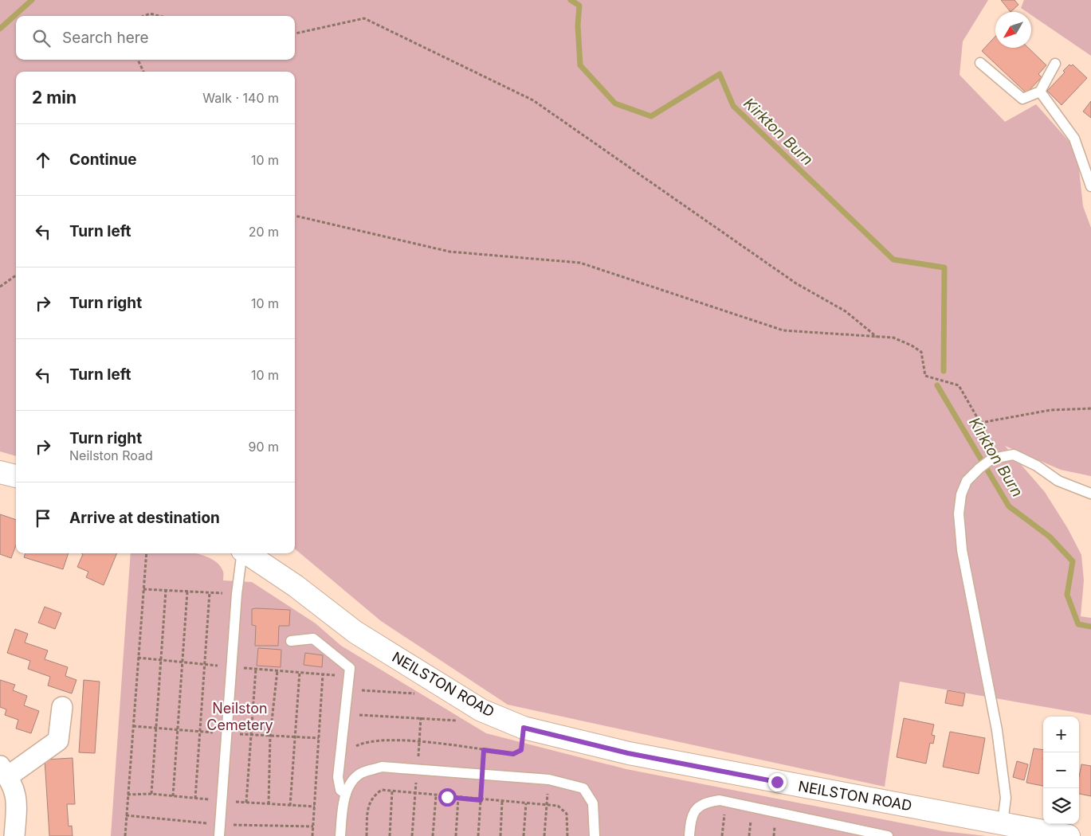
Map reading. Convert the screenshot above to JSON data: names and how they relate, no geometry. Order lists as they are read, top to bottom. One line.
{"streets":{"street":["NEILSTON ROAD"]},"water":["Kirkton Burn"],"parks":["Neilston Cemetery"],"north":"bottom left","page":{"search":"Search here","heading":["2 min","Walk · 140 m"],"list":[["Continue","10 m"],["Turn left","20 m"],["Turn right","10 m"],["Turn left","10 m"],["Turn right","Neilston Road","90 m"],"Arrive at destination"],"map_buttons":["+","−"]}}
